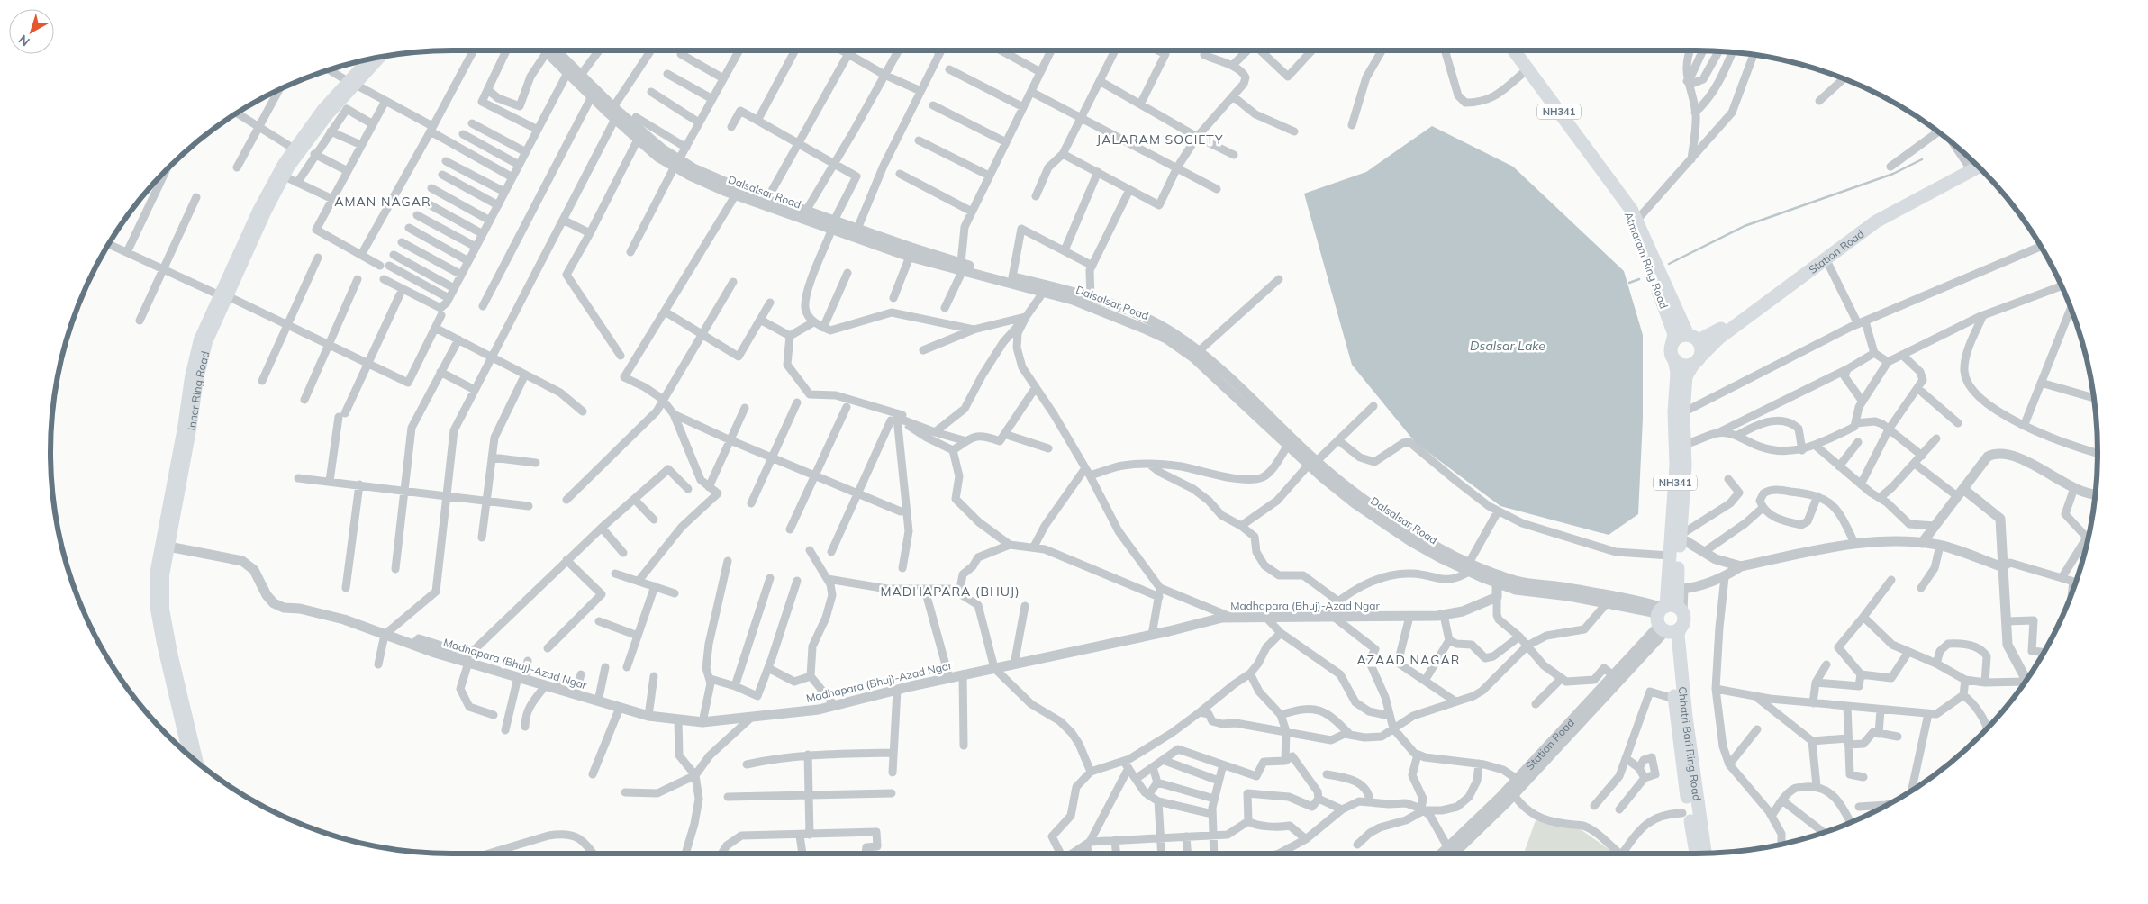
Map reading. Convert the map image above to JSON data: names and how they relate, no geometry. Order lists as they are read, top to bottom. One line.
{"streets":{"main road":["NH341","Station Road","Atmaram Ring Road","Inner Ring Road","Chhatri Bari Ring Road"],"street":["Dalsalsar Road","Madhapara (Bhuj)-Azad Ngar"]},"crossings":[["NH341","Station Road"],["NH341","Atmaram Ring Road"],["NH341","Chhatri Bari Ring Road"],["Dalsalsar Road","Station Road"],["Dalsalsar Road","Chhatri Bari Ring Road"],["Station Road","Atmaram Ring Road"],["Station Road","Chhatri Bari Ring Road"],["Atmaram Ring Road","Chhatri Bari Ring Road"],["Inner Ring Road","Madhapara (Bhuj)-Azad Ngar"]],"districts":["JALARAM SOCIETY","AMAN NAGAR","MADHAPARA (BHUJ)","AZAAD NAGAR"],"water":["Dsalsar Lake"],"north":"bottom left"}
